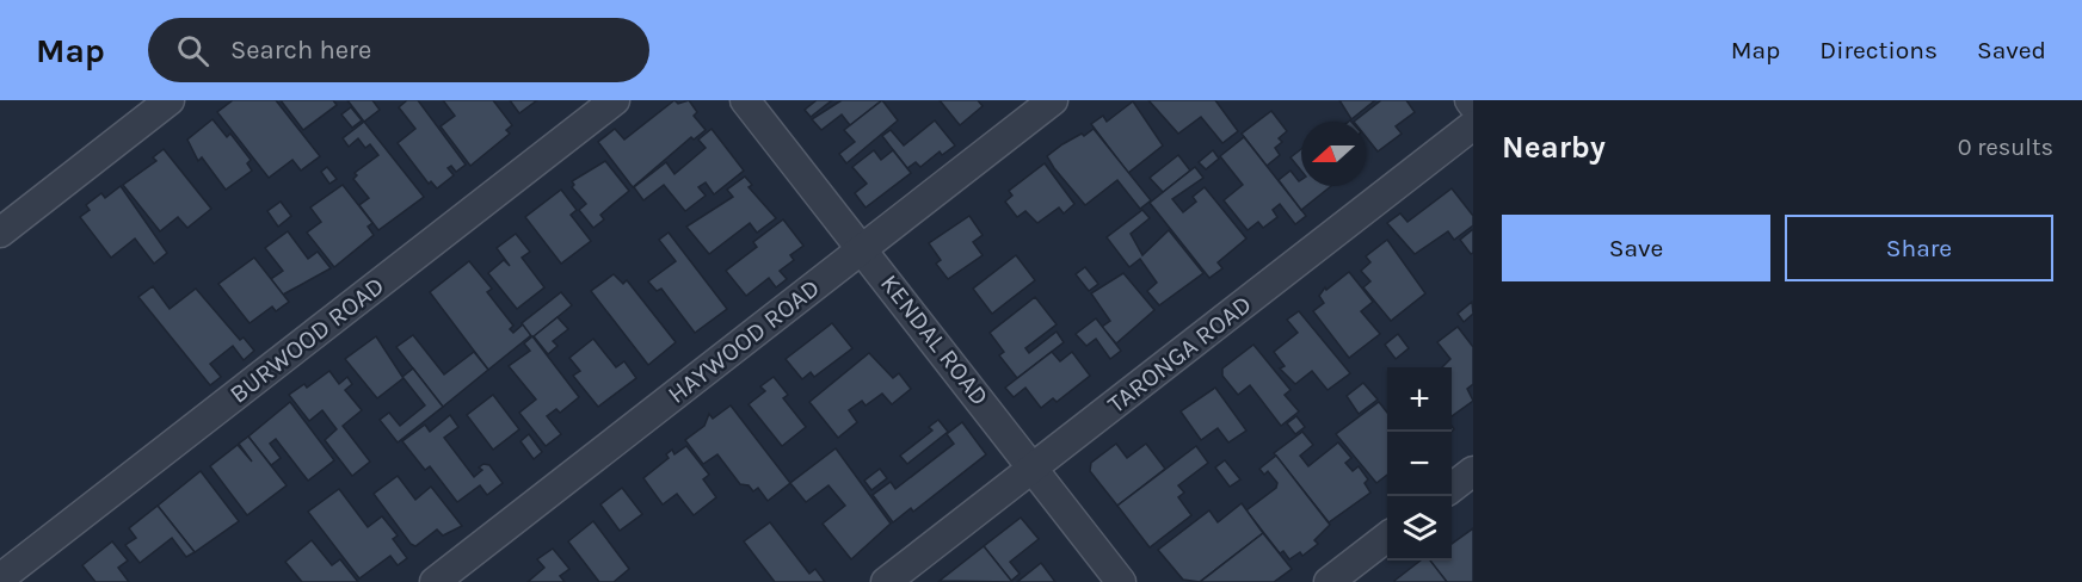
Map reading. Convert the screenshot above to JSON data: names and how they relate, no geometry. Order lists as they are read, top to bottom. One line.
{"streets":{"street":["BURWOOD ROAD","KENDAL ROAD","HAYWOOD ROAD","TARONGA ROAD"]},"crossings":[["KENDAL ROAD","HAYWOOD ROAD"],["KENDAL ROAD","TARONGA ROAD"]],"north":"left","page":{"header":"Map","search":"Search here","nav":["Map","Directions","Saved"],"heading":["Nearby","0 results"],"buttons":["Save","Share"],"map_buttons":["+","−"]}}
